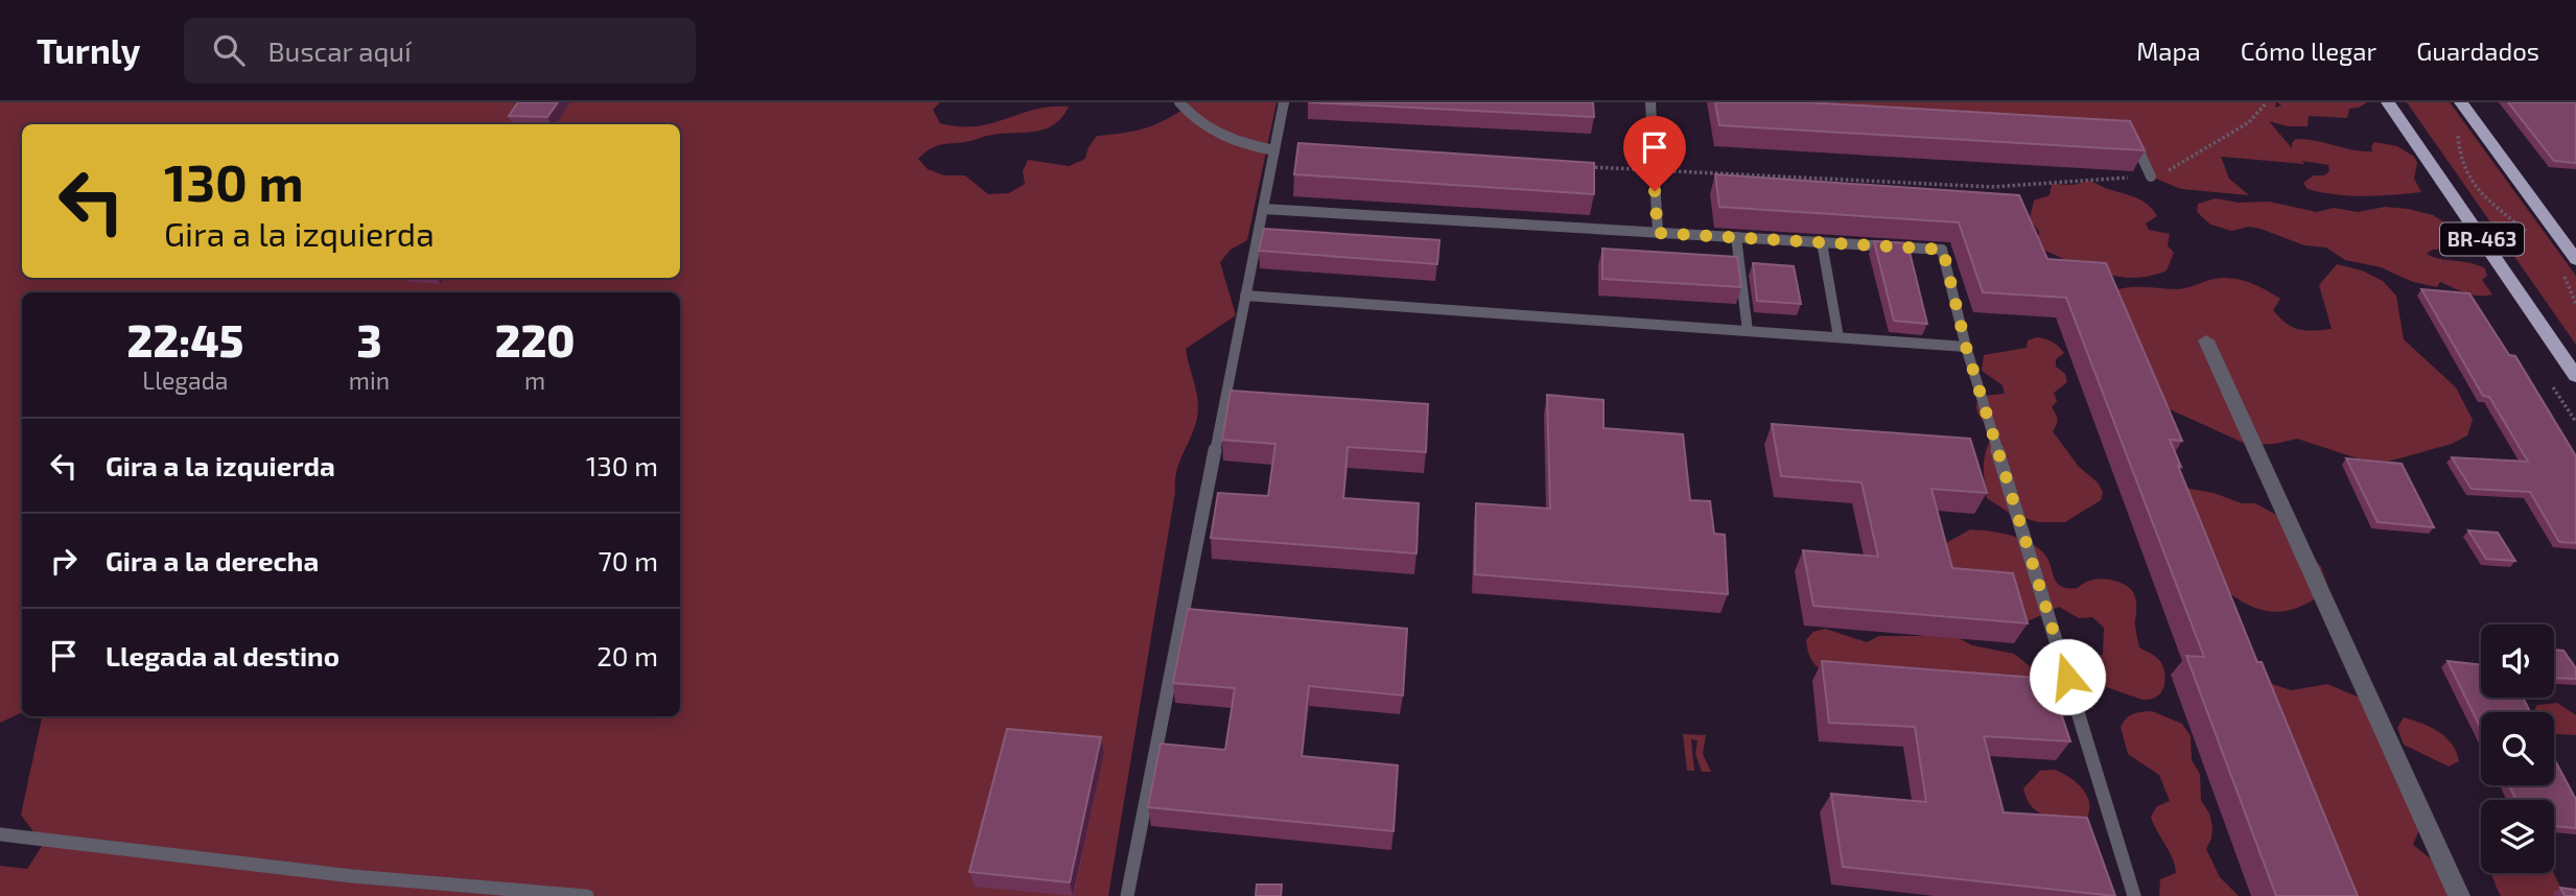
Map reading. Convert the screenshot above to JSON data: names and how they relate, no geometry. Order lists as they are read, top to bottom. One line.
{"streets":{"main road":["BR-463"]},"page":{"header":"Turnly","search":"Buscar aquí","nav":["Mapa","Cómo llegar","Guardados"],"turn":["130 m","Gira a la izquierda"],"eta":["22:45","Llegada","3","min","220","m"],"list":[{"name":"Gira a la izquierda","value":"130 m"},{"name":"Gira a la derecha","value":"70 m"},{"name":"Llegada al destino","value":"20 m"}]}}
